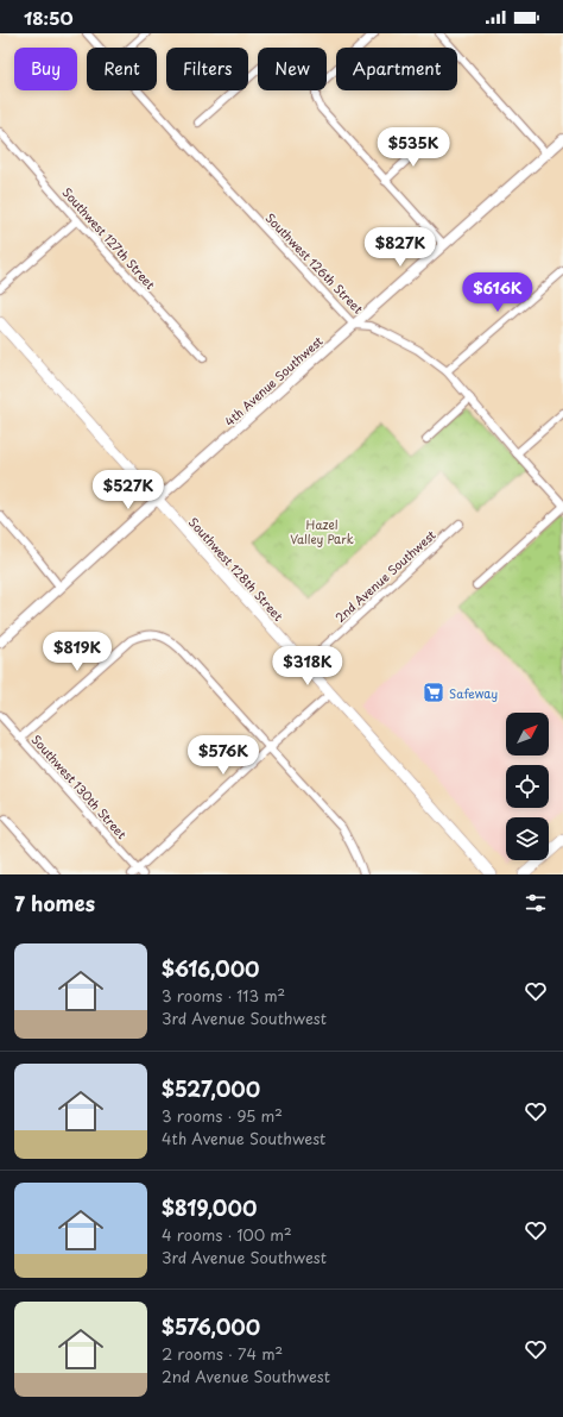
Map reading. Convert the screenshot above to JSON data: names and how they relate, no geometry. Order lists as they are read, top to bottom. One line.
{"streets":{"main road":["Southwest 128th Street"],"street":["Southwest 127th Street","Southwest 126th Street","4th Avenue Southwest","2nd Avenue Southwest","Southwest 130th Street"]},"crossings":[["Southwest 126th Street","4th Avenue Southwest"],["4th Avenue Southwest","Southwest 128th Street"],["Southwest 128th Street","2nd Avenue Southwest"]],"parks":["Hazel Valley Park"],"places":{"supermarket":["Safeway"]},"north":"top right","page":{"status":"18:50","chip":["Buy","Rent","Filters","New","Apartment"],"price":["$535K","$827K","$616K","$527K","$819K","$318K","$576K"],"heading":"7 homes","list":[{"name":"$616,000","note":"3 rooms · 113 m² · 3rd Avenue Southwest"},{"name":"$527,000","note":"3 rooms · 95 m² · 4th Avenue Southwest"},{"name":"$819,000","note":"4 rooms · 100 m² · 3rd Avenue Southwest"},{"name":"$576,000","note":"2 rooms · 74 m² · 2nd Avenue Southwest"}]}}
